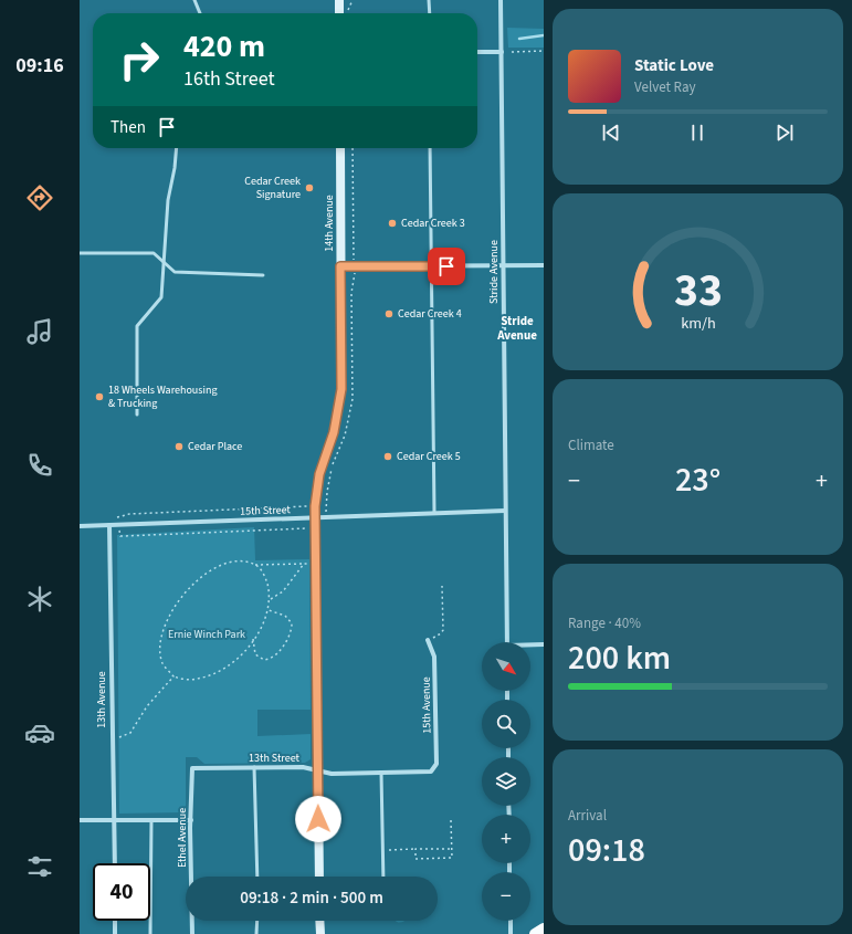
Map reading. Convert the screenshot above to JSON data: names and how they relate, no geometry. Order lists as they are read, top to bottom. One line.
{"streets":{"street":["14th Avenue","Stride Avenue","15th Street","13th Avenue","15th Avenue","13th Street","Ethel Avenue"]},"crossings":[["14th Avenue","15th Street"],["14th Avenue","13th Street"],["Stride Avenue","15th Street"],["15th Street","13th Avenue"],["15th Avenue","13th Street"],["13th Street","Ethel Avenue"]],"districts":["Stride Avenue"],"parks":["Ernie Winch Park"],"places":["Cedar Creek Signature","Cedar Creek 3","Cedar Creek 4","18 Wheels Warehousing & Trucking","Cedar Place","Cedar Creek 5"],"north":"bottom right","page":{"tabs":"09:16","turn":["420 m","16th Street"],"song":["Static Love","Velvet Ray"],"then":"Then","tile":["Climate",["Range · 40%","200 km"],["Arrival","09:18"]],"heat":["−","23°","+"],"map_buttons":["+","−"],"limit":"40","trip":"09:18 · 2 min · 500 m","gauge":["33","km/h"]}}
